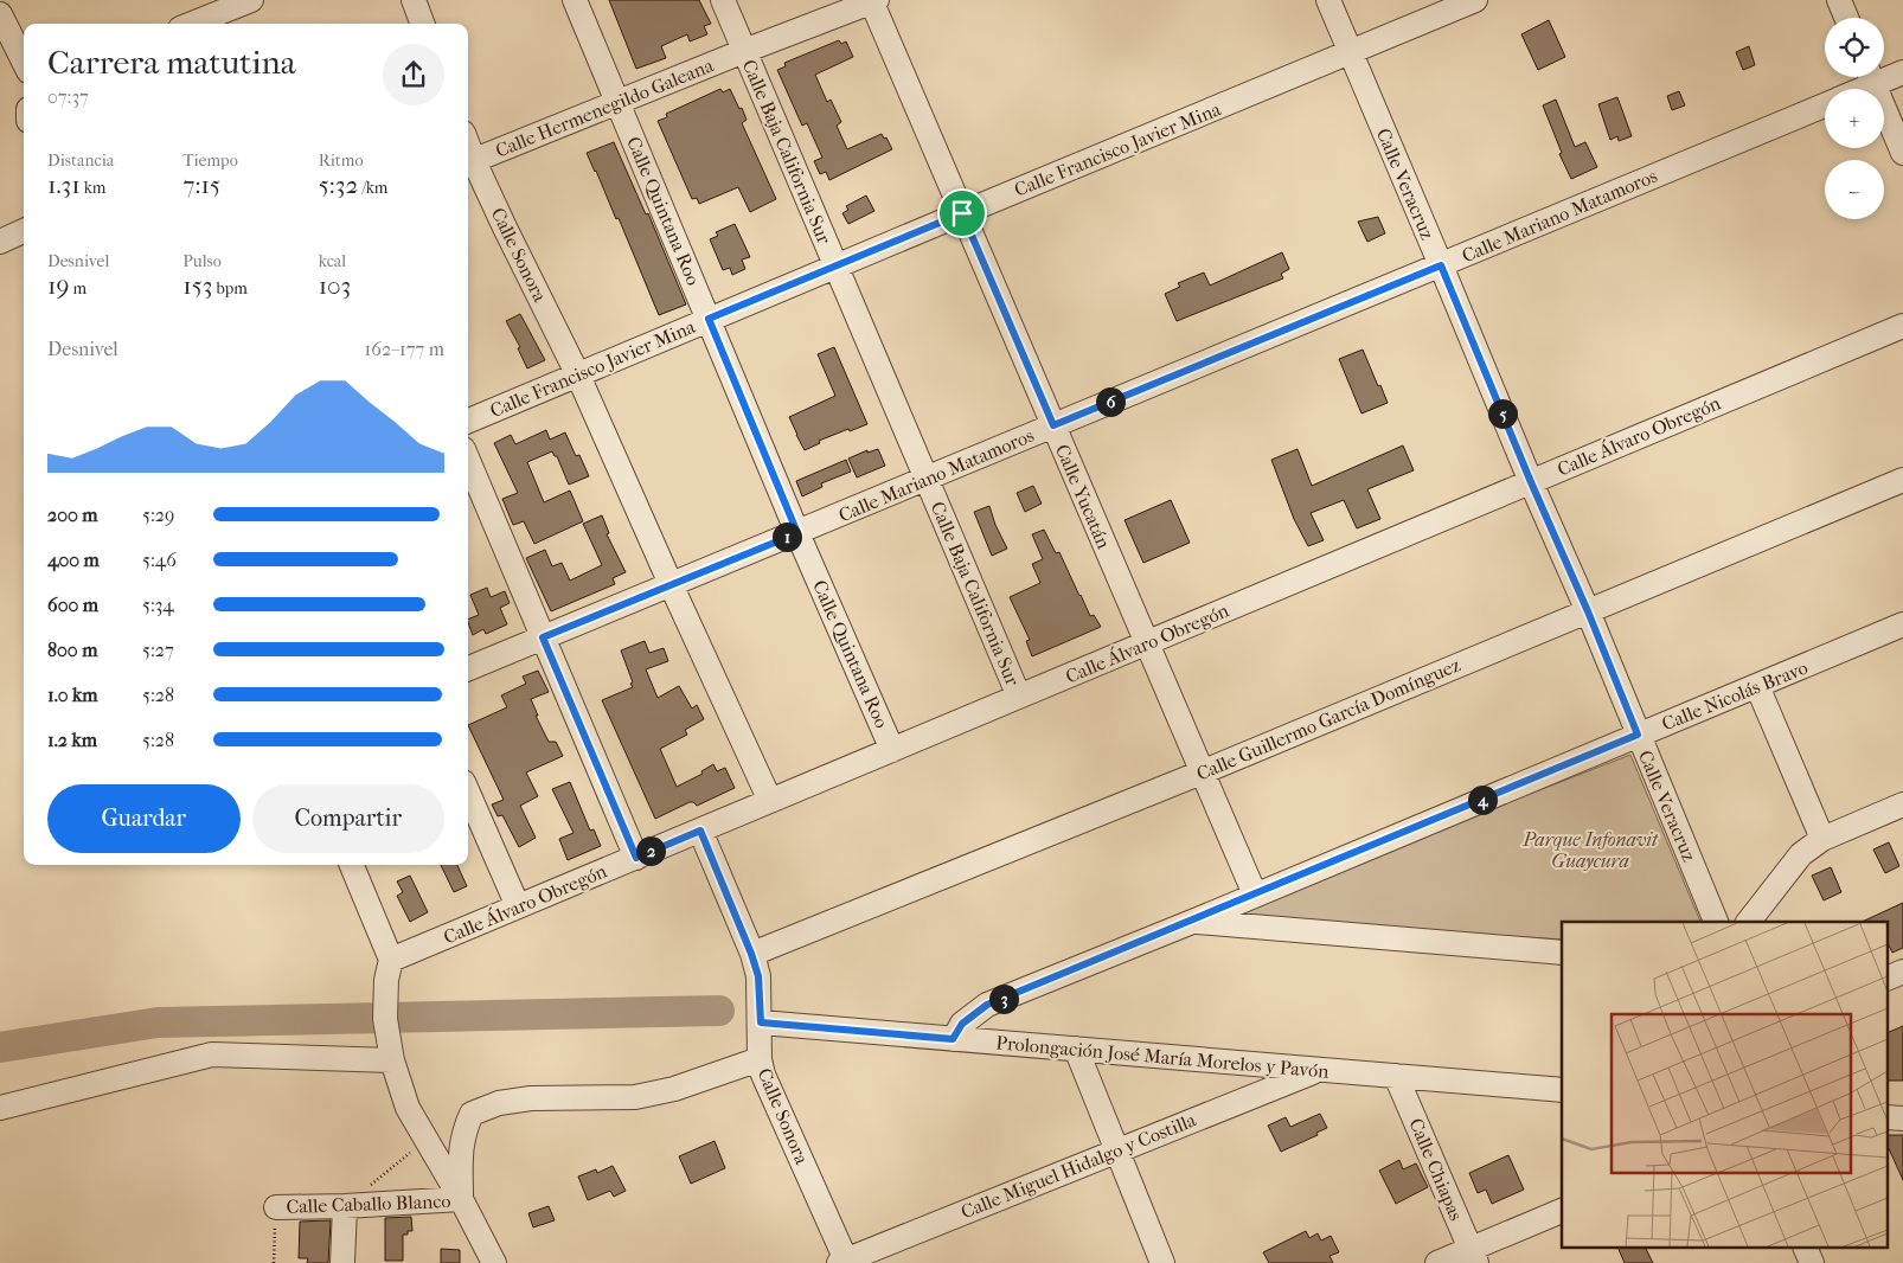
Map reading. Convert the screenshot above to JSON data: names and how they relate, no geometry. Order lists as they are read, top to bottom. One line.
{"streets":{"street":["Calle Hermenegildo Galeana","Calle Francisco Javier Mina","Calle Baja California Sur","Calle Veracruz","Calle Quintana Roo","Calle Mariano Matamoros","Calle Sonora","Calle Álvaro Obregón","Calle Yucatán","Calle Nicolás Bravo","Calle Guillermo García Domínguez","Prolongación José María Morelos y Pavón","Calle Miguel Hidalgo y Costilla","Calle Chiapas","Calle Caballo Blanco"]},"crossings":[["Calle Hermenegildo Galeana","Calle Baja California Sur"],["Calle Hermenegildo Galeana","Calle Quintana Roo"],["Calle Hermenegildo Galeana","Calle Sonora"],["Calle Hermenegildo Galeana","Calle Yucatán"],["Calle Francisco Javier Mina","Calle Baja California Sur"],["Calle Francisco Javier Mina","Calle Veracruz"],["Calle Francisco Javier Mina","Calle Quintana Roo"],["Calle Francisco Javier Mina","Calle Sonora"],["Calle Francisco Javier Mina","Calle Yucatán"],["Calle Baja California Sur","Calle Mariano Matamoros"],["Calle Baja California Sur","Calle Álvaro Obregón"],["Calle Veracruz","Calle Mariano Matamoros"],["Calle Veracruz","Calle Álvaro Obregón"],["Calle Veracruz","Calle Nicolás Bravo"],["Calle Veracruz","Calle Guillermo García Domínguez"],["Calle Quintana Roo","Calle Mariano Matamoros"],["Calle Quintana Roo","Calle Álvaro Obregón"],["Calle Mariano Matamoros","Calle Sonora"],["Calle Mariano Matamoros","Calle Yucatán"],["Calle Sonora","Calle Álvaro Obregón"],["Calle Sonora","Calle Guillermo García Domínguez"],["Calle Sonora","Prolongación José María Morelos y Pavón"],["Calle Sonora","Calle Miguel Hidalgo y Costilla"],["Calle Álvaro Obregón","Calle Yucatán"],["Calle Yucatán","Calle Nicolás Bravo"],["Calle Yucatán","Calle Guillermo García Domínguez"],["Calle Nicolás Bravo","Prolongación José María Morelos y Pavón"],["Prolongación José María Morelos y Pavón","Calle Miguel Hidalgo y Costilla"],["Prolongación José María Morelos y Pavón","Calle Chiapas"]],"parks":["Parque Infonavit Guaycura"],"page":{"map_buttons":["+","−"],"heading":["Carrera matutina","07:37"],"stats":[["Distancia","1.31 km"],["Tiempo","7:15"],["Ritmo","5:32 /km"],["Desnivel","19 m"],["Pulso","153 bpm"],["kcal","103"]],"chart":["Desnivel","162–177 m"],"pins":["6","5","1","4","2","3"],"list":[{"name":"200 m","note":"5:29"},{"name":"400 m","note":"5:46"},{"name":"600 m","note":"5:34"},{"name":"800 m","note":"5:27"},{"name":"1.0 km","note":"5:28"},{"name":"1.2 km","note":"5:28"}],"buttons":["Guardar","Compartir"]}}
